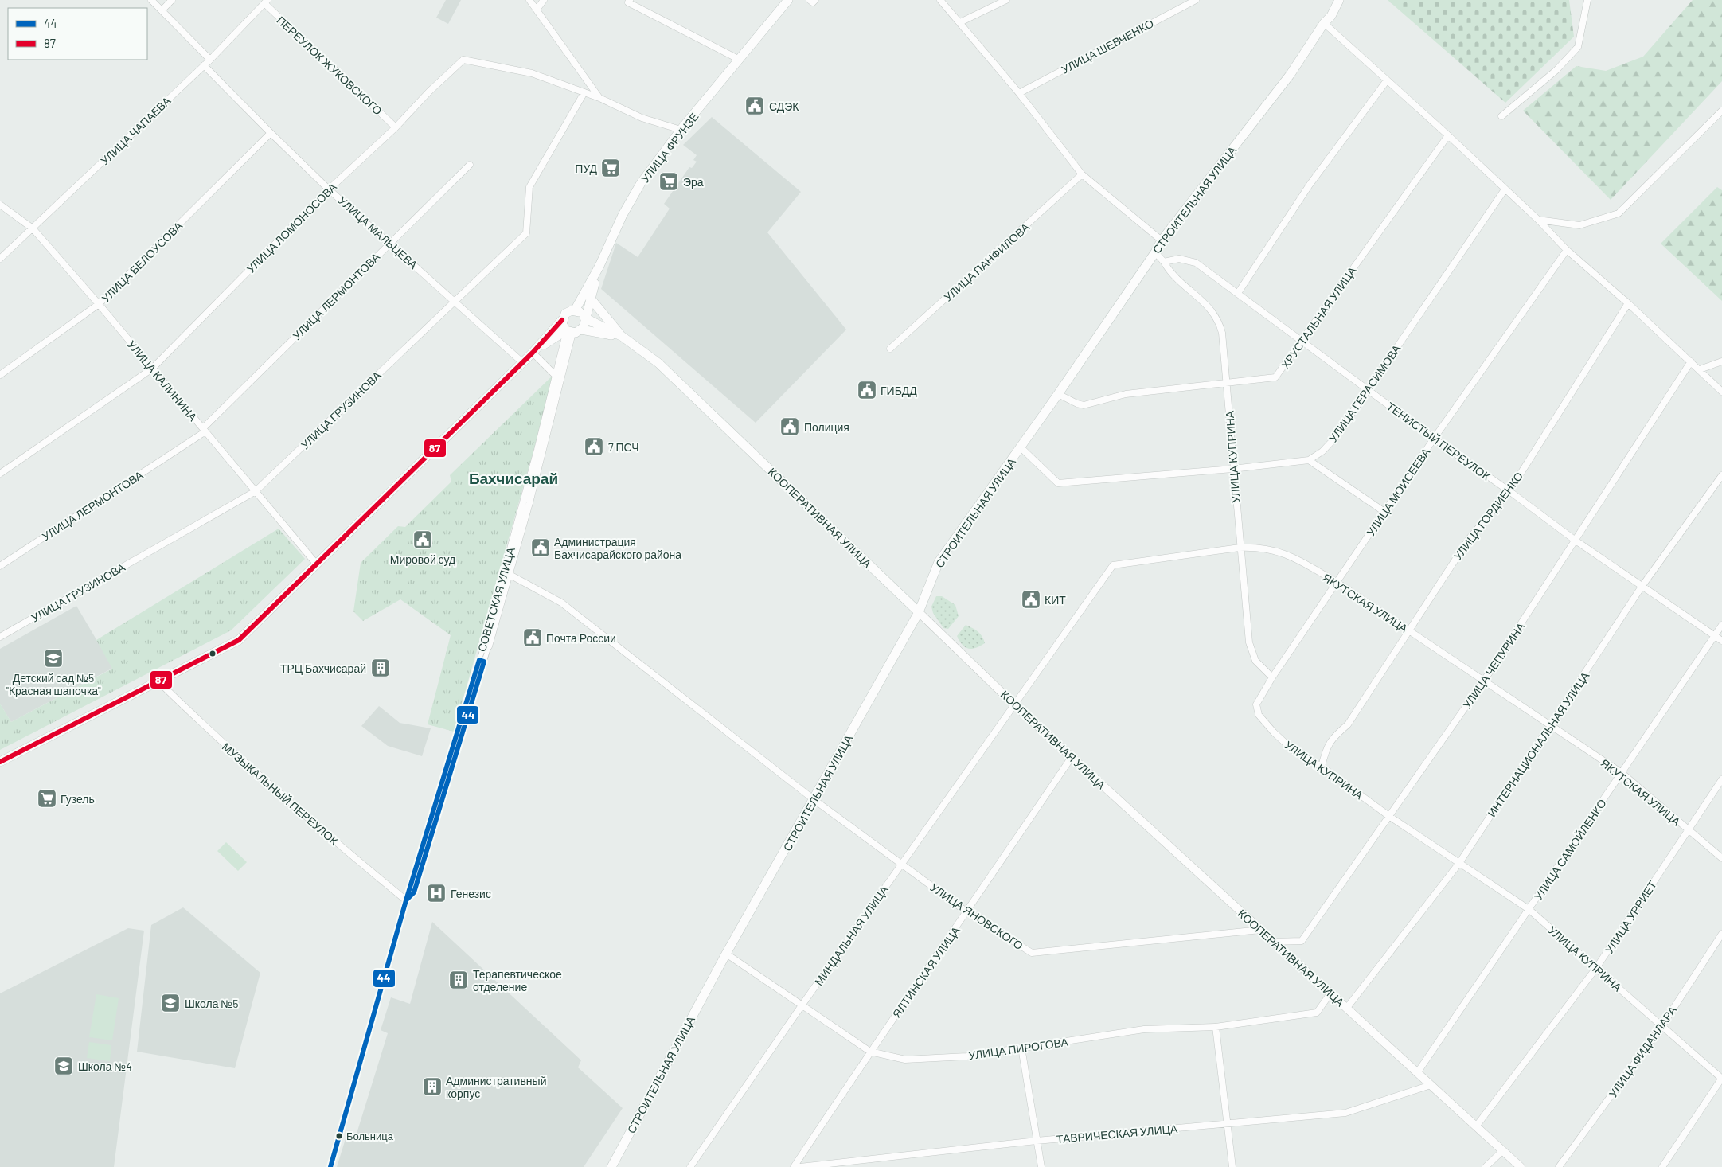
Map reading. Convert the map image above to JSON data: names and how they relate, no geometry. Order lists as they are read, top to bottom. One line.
{"streets":{"main road":["УЛИЦА ФРУНЗЕ","СТРОИТЕЛЬНАЯ УЛИЦА","КООПЕРАТИВНАЯ УЛИЦА"],"street":["УЛИЦА ШЕВЧЕНКО","ПЕРЕУЛОК ЖУКОВСКОГО","УЛИЦА ЧАПАЕВА","УЛИЦА ЛОМОНОСОВА","УЛИЦА МАЛЬЦЕВА","УЛИЦА БЕЛОУСОВА","УЛИЦА ПАНФИЛОВА","УЛИЦА ЛЕРМОНТОВА","ХРУСТАЛЬНАЯ УЛИЦА","УЛИЦА КАЛИНИНА","УЛИЦА ГЕРАСИМОВА","УЛИЦА ГРУЗИНОВА","ТЕНИСТЫЙ ПЕРЕУЛОК","УЛИЦА КУПРИНА","УЛИЦА МОИСЕЕВА","УЛИЦА ГОРДИЕНКО","СОВЕТСКАЯ УЛИЦА","ЯКУТСКАЯ УЛИЦА","УЛИЦА ЧЕПУРИНА","ИНТЕРНАЦИОНАЛЬНАЯ УЛИЦА","МУЗЫКАЛЬНЫЙ ПЕРЕУЛОК","УЛИЦА САМОЙЛЕНКО","УЛИЦА ЯНОВСКОГО","УЛИЦА УРРИЕТ","МИНДАЛЬНАЯ УЛИЦА","ЯЛТИНСКАЯ УЛИЦА","УЛИЦА ПИРОГОВА","УЛИЦА ФИДАНЛАРА","ТАВРИЧЕСКАЯ УЛИЦА"]},"crossings":[["ПЕРЕУЛОК ЖУКОВСКОГО","УЛИЦА ЧАПАЕВА"],["ПЕРЕУЛОК ЖУКОВСКОГО","УЛИЦА ЛОМОНОСОВА"],["УЛИЦА ЧАПАЕВА","УЛИЦА МАЛЬЦЕВА"],["УЛИЦА ЧАПАЕВА","УЛИЦА КАЛИНИНА"],["УЛИЦА ФРУНЗЕ","УЛИЦА ЛОМОНОСОВА"],["УЛИЦА ФРУНЗЕ","КООПЕРАТИВНАЯ УЛИЦА"],["УЛИЦА ФРУНЗЕ","СОВЕТСКАЯ УЛИЦА"],["СТРОИТЕЛЬНАЯ УЛИЦА","ХРУСТАЛЬНАЯ УЛИЦА"],["СТРОИТЕЛЬНАЯ УЛИЦА","КООПЕРАТИВНАЯ УЛИЦА"],["СТРОИТЕЛЬНАЯ УЛИЦА","УЛИЦА ЯНОВСКОГО"],["СТРОИТЕЛЬНАЯ УЛИЦА","УЛИЦА ПИРОГОВА"],["УЛИЦА ЛОМОНОСОВА","УЛИЦА МАЛЬЦЕВА"],["УЛИЦА ЛОМОНОСОВА","УЛИЦА КАЛИНИНА"],["УЛИЦА ЛОМОНОСОВА","УЛИЦА ГРУЗИНОВА"],["УЛИЦА МАЛЬЦЕВА","УЛИЦА БЕЛОУСОВА"],["УЛИЦА МАЛЬЦЕВА","УЛИЦА ЛЕРМОНТОВА"],["УЛИЦА МАЛЬЦЕВА","УЛИЦА ГРУЗИНОВА"],["УЛИЦА БЕЛОУСОВА","УЛИЦА КАЛИНИНА"],["УЛИЦА ЛЕРМОНТОВА","УЛИЦА КАЛИНИНА"],["ХРУСТАЛЬНАЯ УЛИЦА","ТЕНИСТЫЙ ПЕРЕУЛОК"],["ХРУСТАЛЬНАЯ УЛИЦА","УЛИЦА КУПРИНА"],["УЛИЦА КАЛИНИНА","УЛИЦА ГРУЗИНОВА"],["УЛИЦА ГЕРАСИМОВА","ТЕНИСТЫЙ ПЕРЕУЛОК"],["ТЕНИСТЫЙ ПЕРЕУЛОК","УЛИЦА КУПРИНА"],["ТЕНИСТЫЙ ПЕРЕУЛОК","УЛИЦА МОИСЕЕВА"],["ТЕНИСТЫЙ ПЕРЕУЛОК","УЛИЦА ГОРДИЕНКО"],["ТЕНИСТЫЙ ПЕРЕУЛОК","УЛИЦА ЧЕПУРИНА"],["ТЕНИСТЫЙ ПЕРЕУЛОК","ИНТЕРНАЦИОНАЛЬНАЯ УЛИЦА"],["ТЕНИСТЫЙ ПЕРЕУЛОК","УЛИЦА САМОЙЛЕНКО"],["УЛИЦА КУПРИНА","УЛИЦА МОИСЕЕВА"],["УЛИЦА КУПРИНА","УЛИЦА ГОРДИЕНКО"],["УЛИЦА КУПРИНА","ЯКУТСКАЯ УЛИЦА"],["УЛИЦА КУПРИНА","УЛИЦА ЧЕПУРИНА"],["УЛИЦА КУПРИНА","ИНТЕРНАЦИОНАЛЬНАЯ УЛИЦА"],["УЛИЦА КУПРИНА","УЛИЦА САМОЙЛЕНКО"],["УЛИЦА КУПРИНА","УЛИЦА УРРИЕТ"],["УЛИЦА КУПРИНА","УЛИЦА ФИДАНЛАРА"],["УЛИЦА МОИСЕЕВА","ЯКУТСКАЯ УЛИЦА"],["УЛИЦА ГОРДИЕНКО","ЯКУТСКАЯ УЛИЦА"],["КООПЕРАТИВНАЯ УЛИЦА","СОВЕТСКАЯ УЛИЦА"],["КООПЕРАТИВНАЯ УЛИЦА","ЯКУТСКАЯ УЛИЦА"],["КООПЕРАТИВНАЯ УЛИЦА","УЛИЦА ЧЕПУРИНА"],["КООПЕРАТИВНАЯ УЛИЦА","ИНТЕРНАЦИОНАЛЬНАЯ УЛИЦА"],["КООПЕРАТИВНАЯ УЛИЦА","УЛИЦА САМОЙЛЕНКО"],["КООПЕРАТИВНАЯ УЛИЦА","УЛИЦА ЯНОВСКОГО"],["КООПЕРАТИВНАЯ УЛИЦА","УЛИЦА УРРИЕТ"],["КООПЕРАТИВНАЯ УЛИЦА","МИНДАЛЬНАЯ УЛИЦА"],["КООПЕРАТИВНАЯ УЛИЦА","ЯЛТИНСКАЯ УЛИЦА"],["КООПЕРАТИВНАЯ УЛИЦА","УЛИЦА ПИРОГОВА"],["КООПЕРАТИВНАЯ УЛИЦА","ТАВРИЧЕСКАЯ УЛИЦА"],["СОВЕТСКАЯ УЛИЦА","МУЗЫКАЛЬНЫЙ ПЕРЕУЛОК"],["СОВЕТСКАЯ УЛИЦА","УЛИЦА ЯНОВСКОГО"],["ЯКУТСКАЯ УЛИЦА","УЛИЦА ЧЕПУРИНА"],["ЯКУТСКАЯ УЛИЦА","ИНТЕРНАЦИОНАЛЬНАЯ УЛИЦА"],["ЯКУТСКАЯ УЛИЦА","УЛИЦА САМОЙЛЕНКО"],["ЯКУТСКАЯ УЛИЦА","УЛИЦА УРРИЕТ"],["ЯКУТСКАЯ УЛИЦА","МИНДАЛЬНАЯ УЛИЦА"],["УЛИЦА ЯНОВСКОГО","МИНДАЛЬНАЯ УЛИЦА"],["УЛИЦА ЯНОВСКОГО","ЯЛТИНСКАЯ УЛИЦА"],["МИНДАЛЬНАЯ УЛИЦА","УЛИЦА ПИРОГОВА"],["ЯЛТИНСКАЯ УЛИЦА","УЛИЦА ПИРОГОВА"]],"districts":["Бахчисарай"],"places":{"public building":["СДЭК","ГИБДД","Полиция","7 ПСЧ","Мировой суд","Администрация Бахчисарайского района","КИТ","Почта России"],"supermarket":["ПУД","Эра","Гузель"],"school or university":["Детский сад №5 \"Красная шапочка\"","Школа №5","Школа №4"],"building":["ТРЦ Бахчисарай","Терапевтическое отделение","Административный корпус"],"hospital":["Генезис"],"other":["Больница"]},"lines":["transit line 87","transit line 44"],"legend":["44","87"]}
